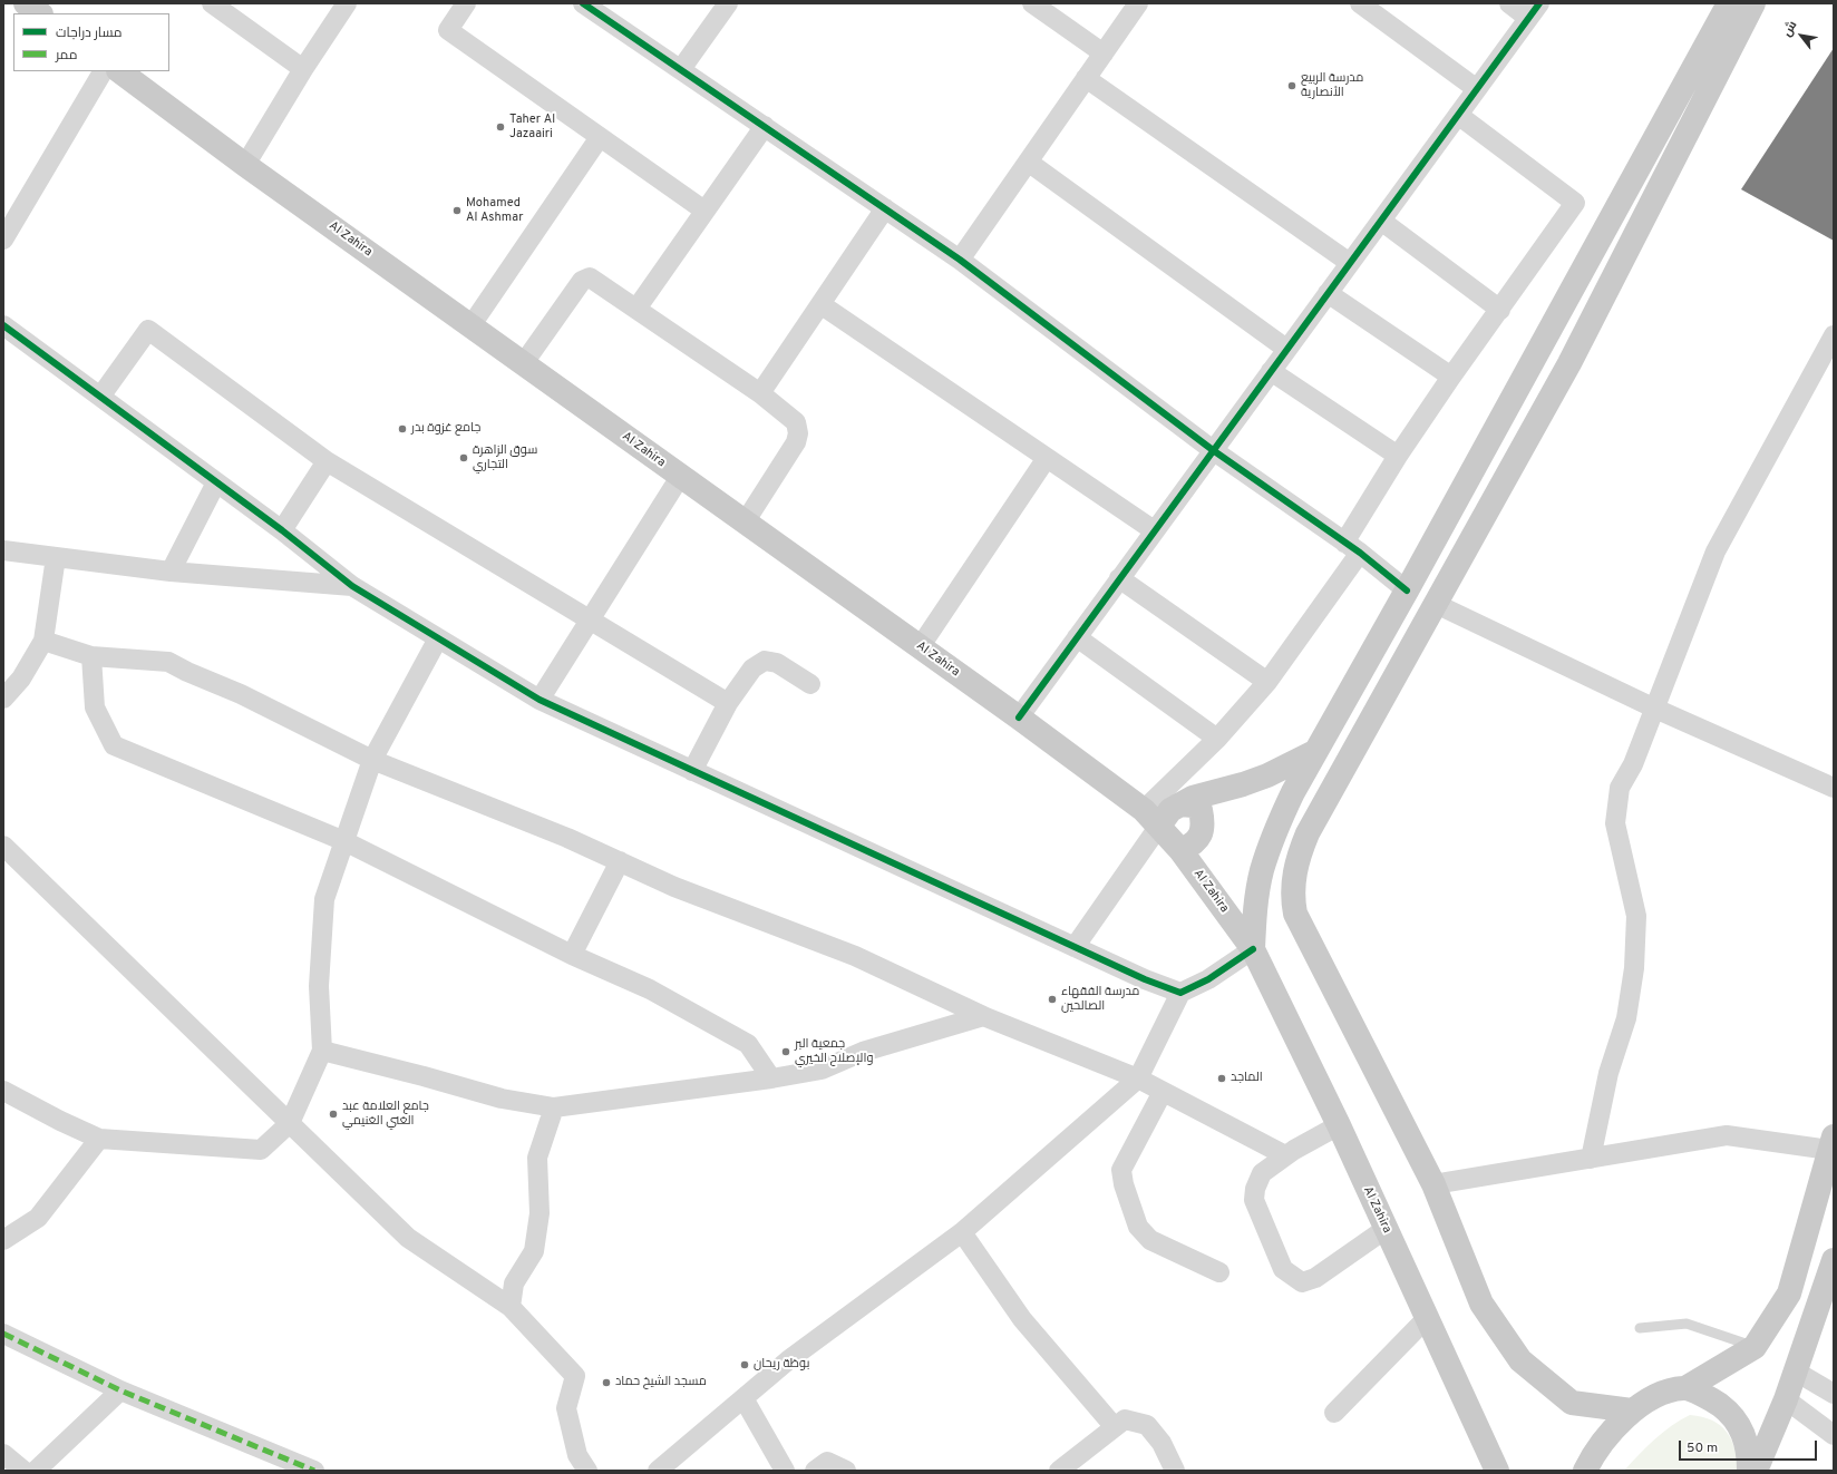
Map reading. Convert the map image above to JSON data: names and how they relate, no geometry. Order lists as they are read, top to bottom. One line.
{"streets":{"main road":["Al Zahira"]},"places":["مدرسة الربيع الأنصارية","Taher Al Jazaairi","Mohamed Al Ashmar","جامع غزوة بدر","سوق الزاهرة التجاري","مدرسة الفقهاء الصالحين","جمعية البر والإصلاح الخيري","الماجد","جامع العلامة عبد الغني الغنيمي","بوظة ريحان","مسجد الشيخ حماد"],"legend":["مسار دراجات","ممر"],"scale_bar":"50 m","north":"top left"}
